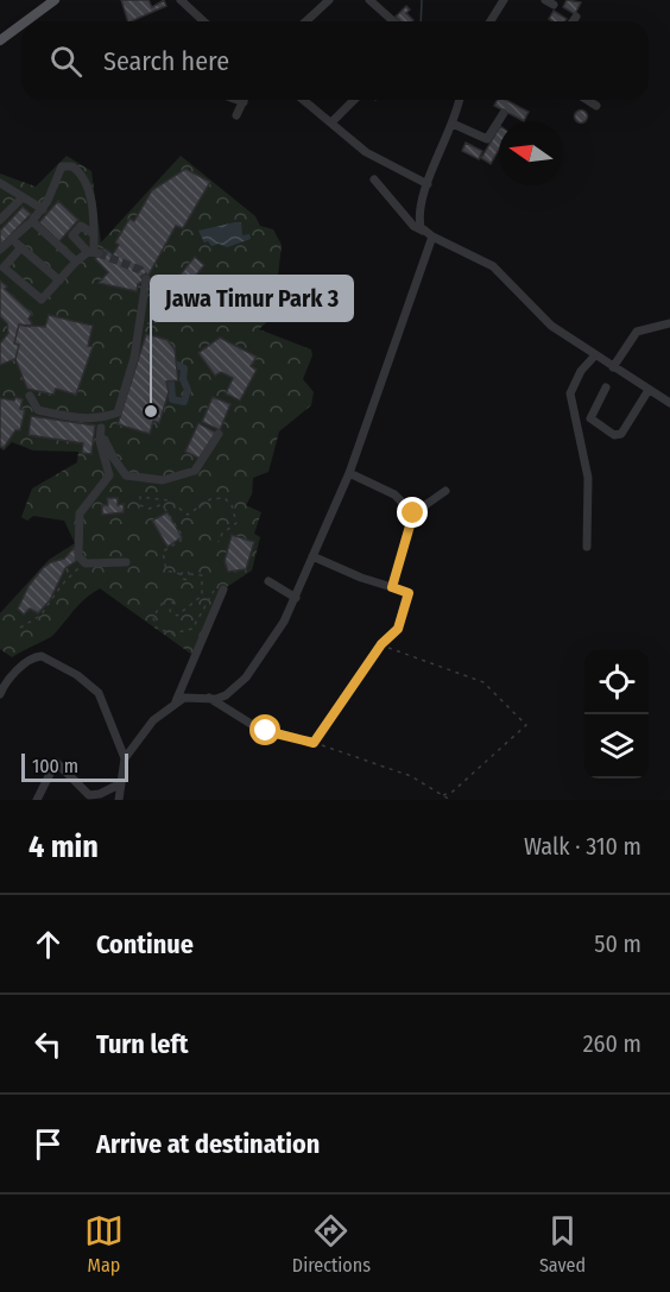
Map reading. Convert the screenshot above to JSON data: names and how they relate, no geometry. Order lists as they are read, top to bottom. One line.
{"places":["Jawa Timur Park 3"],"scale_bar":"100 m","north":"left","page":{"search":"Search here","scale":"100 m","heading":["4 min","Walk · 310 m"],"list":[["Continue","50 m"],["Turn left","260 m"],"Arrive at destination"],"nav":["Map","Directions","Saved"]}}
